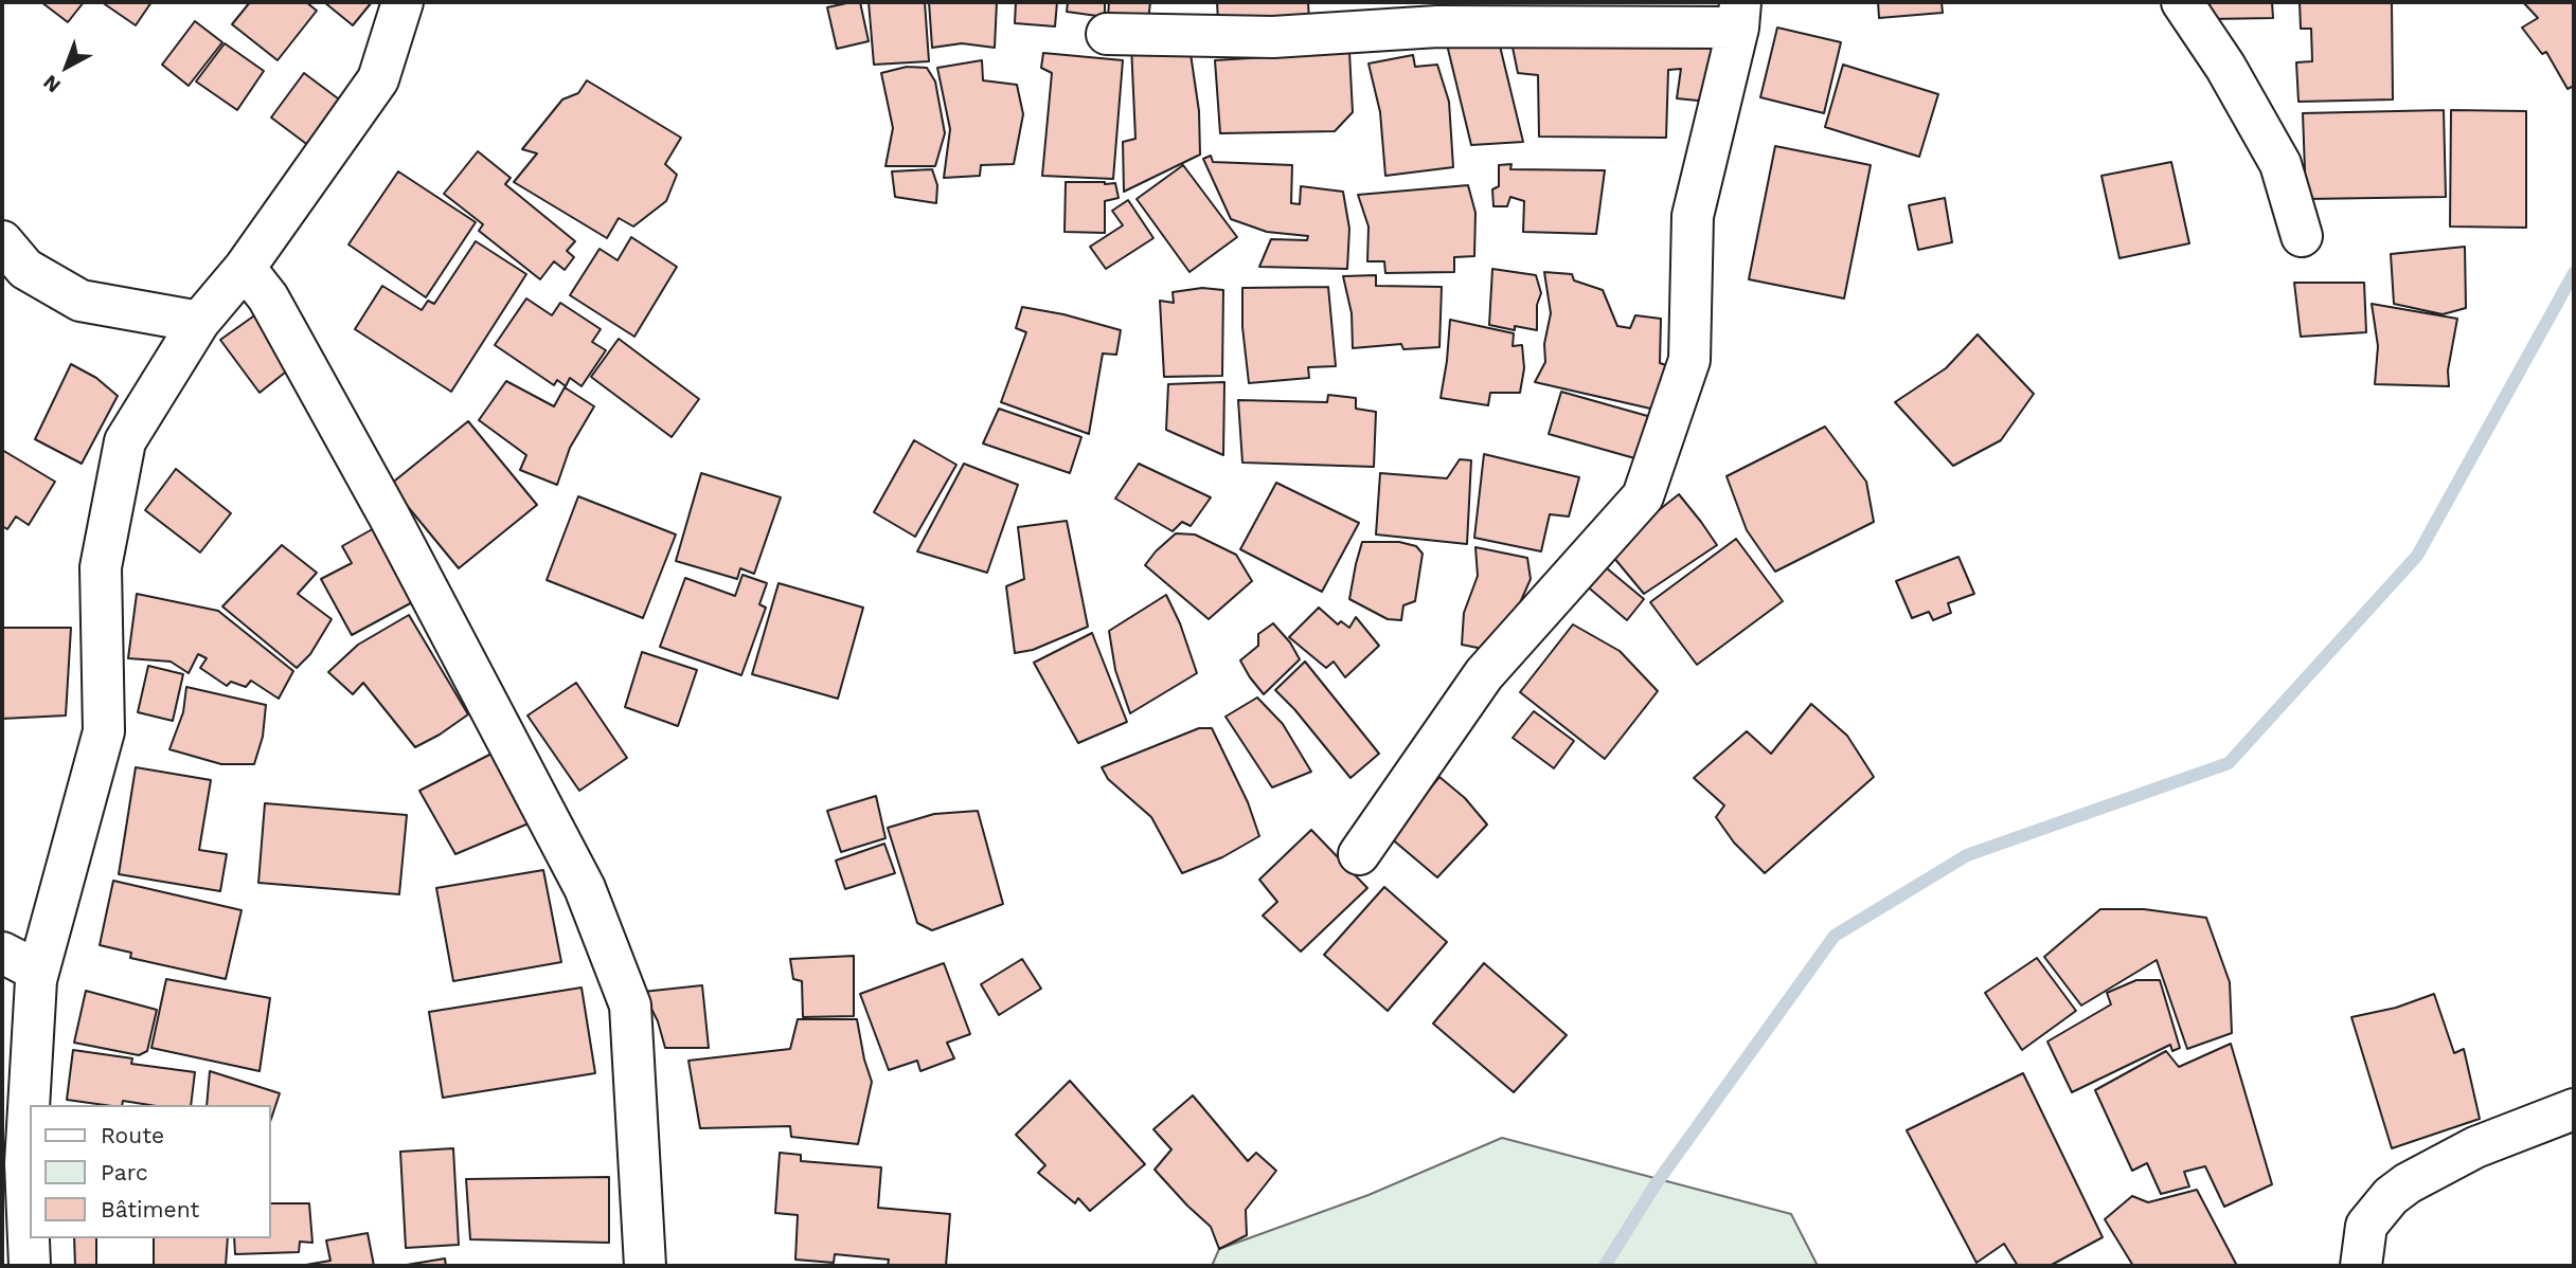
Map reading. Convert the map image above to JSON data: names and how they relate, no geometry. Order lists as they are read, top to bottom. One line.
{"legend":["Route","Parc","Bâtiment"],"north":"bottom left"}
